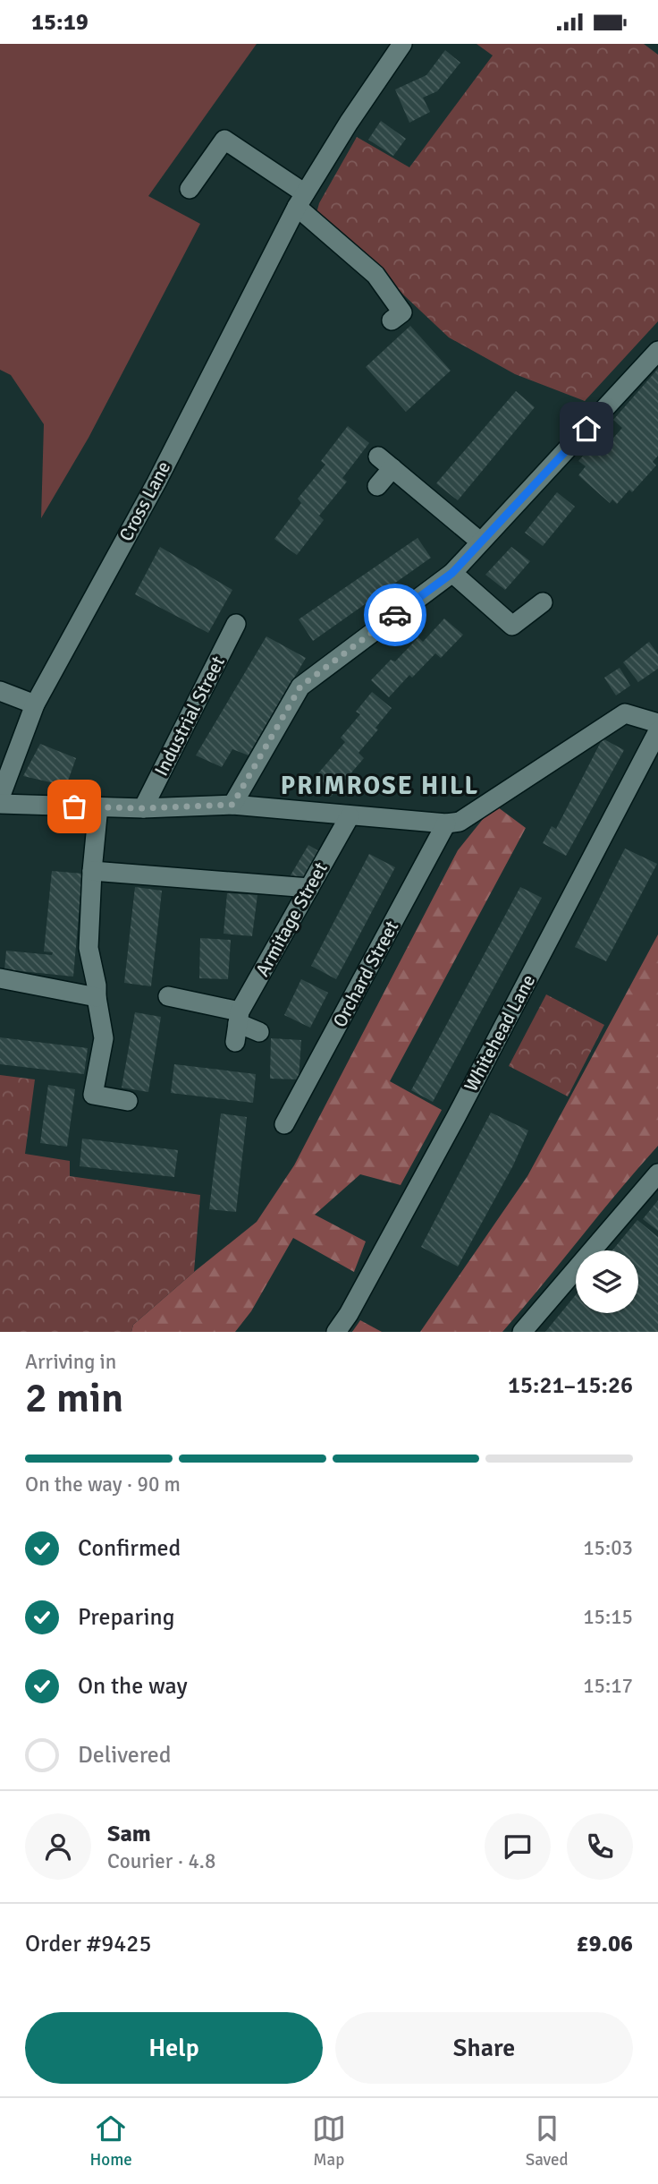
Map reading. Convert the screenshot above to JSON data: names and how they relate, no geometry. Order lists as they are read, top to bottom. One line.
{"streets":{"street":["Cross Lane","Industrial Street","Armitage Street","Orchard Street","Whitehead Lane"]},"districts":["PRIMROSE HILL"],"page":{"status":"15:19","heading":["2 min","Arriving in","15:21–15:26"],"panel":["Sam","Courier · 4.8","Order #9425","£9.06"],"bar":"On the way · 90 m","list":[["Confirmed","15:03"],["Preparing","15:15"],["On the way","15:17"],"Delivered"],"buttons":["Help","Share"],"tabs":["Home","Map","Saved"]}}
